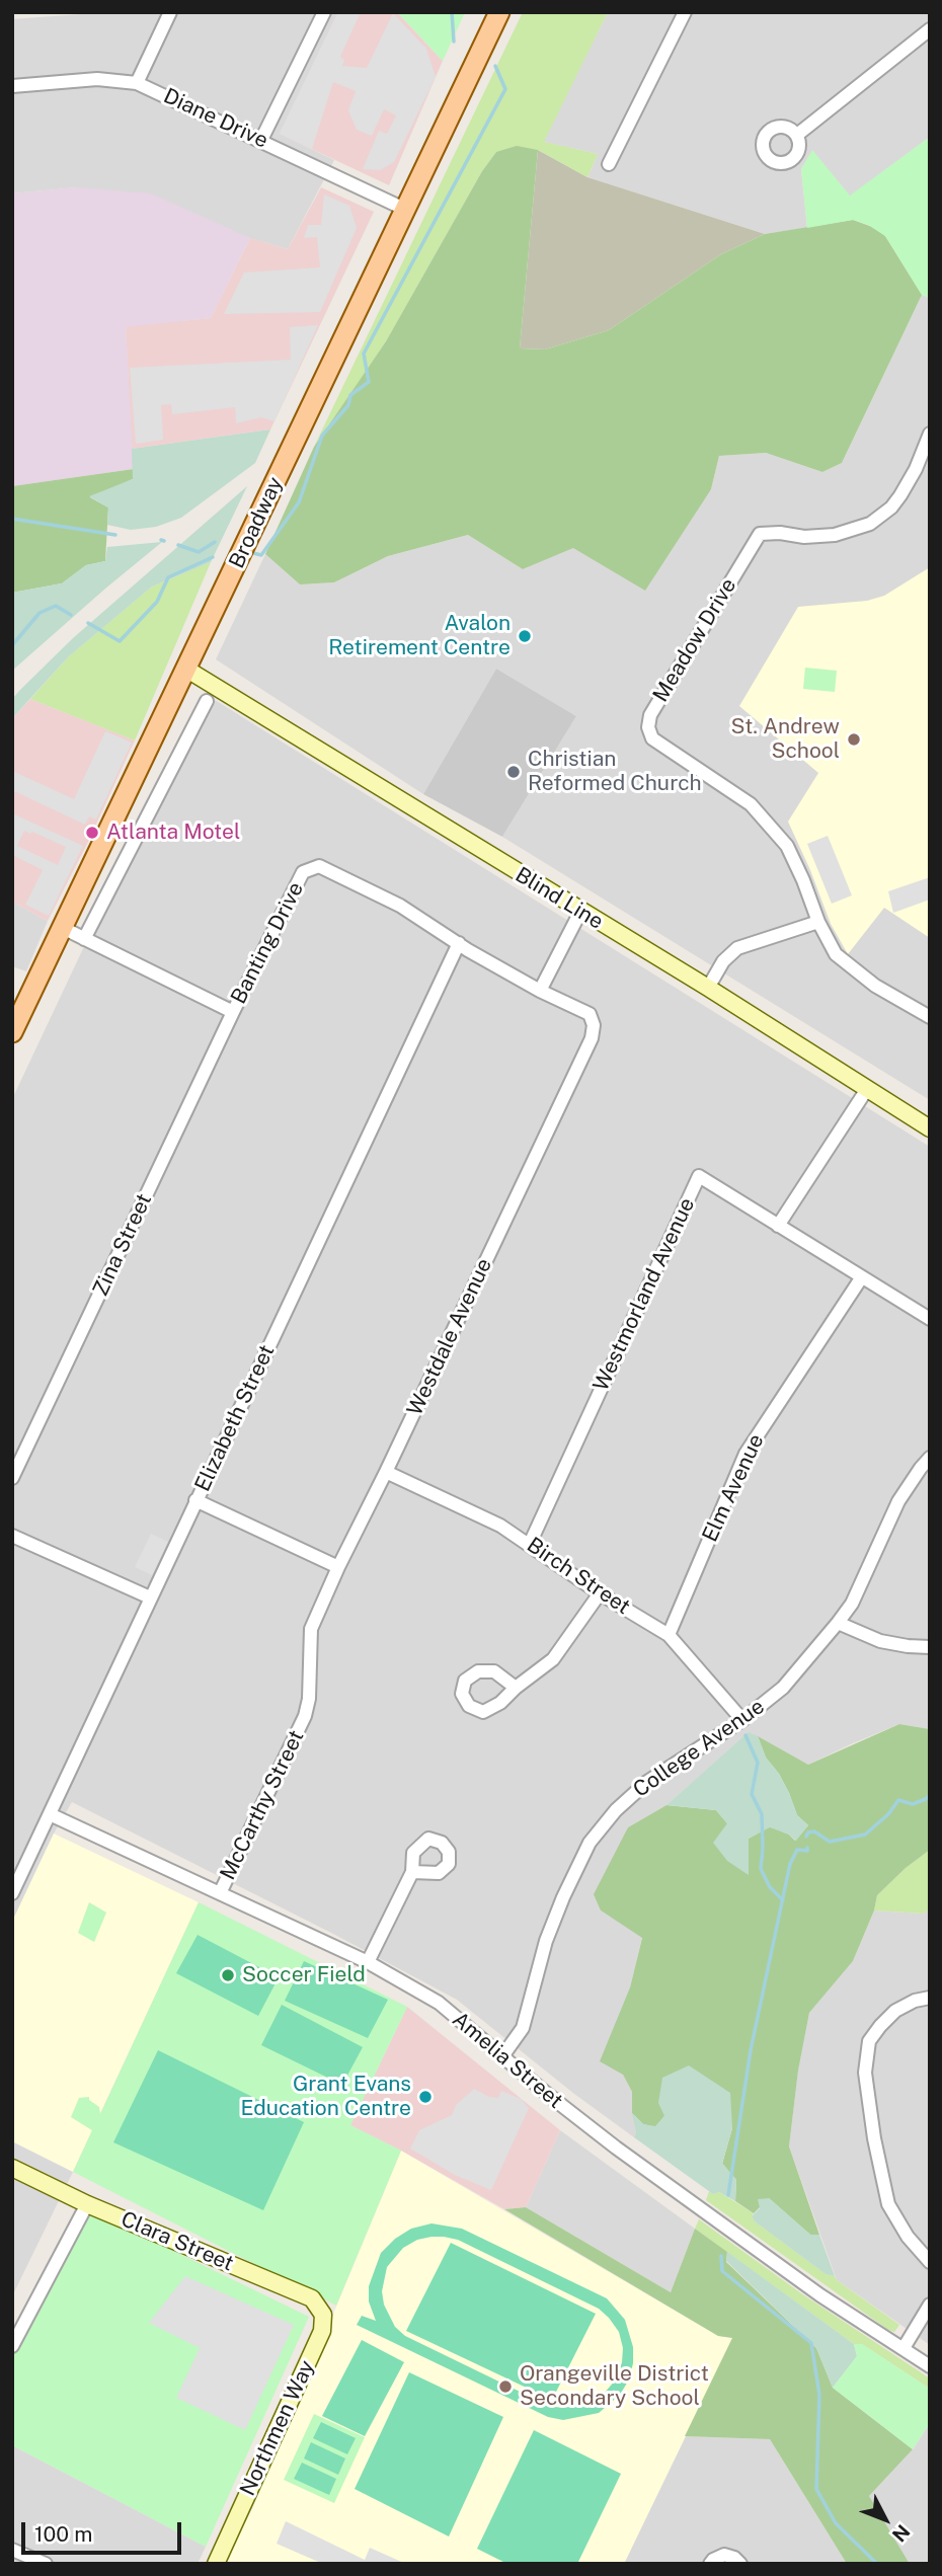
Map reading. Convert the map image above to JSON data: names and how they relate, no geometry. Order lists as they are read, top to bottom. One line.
{"streets":{"main road":["Broadway"],"street":["Diane Drive","Meadow Drive","Blind Line","Banting Drive","Zina Street","Westmorland Avenue","Westdale Avenue","Elizabeth Street","Elm Avenue","Birch Street","College Avenue","McCarthy Street","Amelia Street","Clara Street","Northmen Way"]},"crossings":[["Diane Drive","Broadway"],["Broadway","Blind Line"],["Broadway","Banting Drive"],["Banting Drive","Zina Street"],["Banting Drive","Westdale Avenue"],["Banting Drive","Elizabeth Street"],["Westmorland Avenue","Elm Avenue"],["Westmorland Avenue","Birch Street"],["Westdale Avenue","Birch Street"],["Westdale Avenue","McCarthy Street"],["Elizabeth Street","Amelia Street"],["Elm Avenue","Birch Street"],["Birch Street","College Avenue"],["College Avenue","Amelia Street"],["McCarthy Street","Amelia Street"],["Clara Street","Northmen Way"]],"places":["Avalon Retirement Centre","St. Andrew School","Christian Reformed Church","Atlanta Motel","Soccer Field","Grant Evans Education Centre","Orangeville District Secondary School"],"scale_bar":"100 m","north":"bottom right"}
